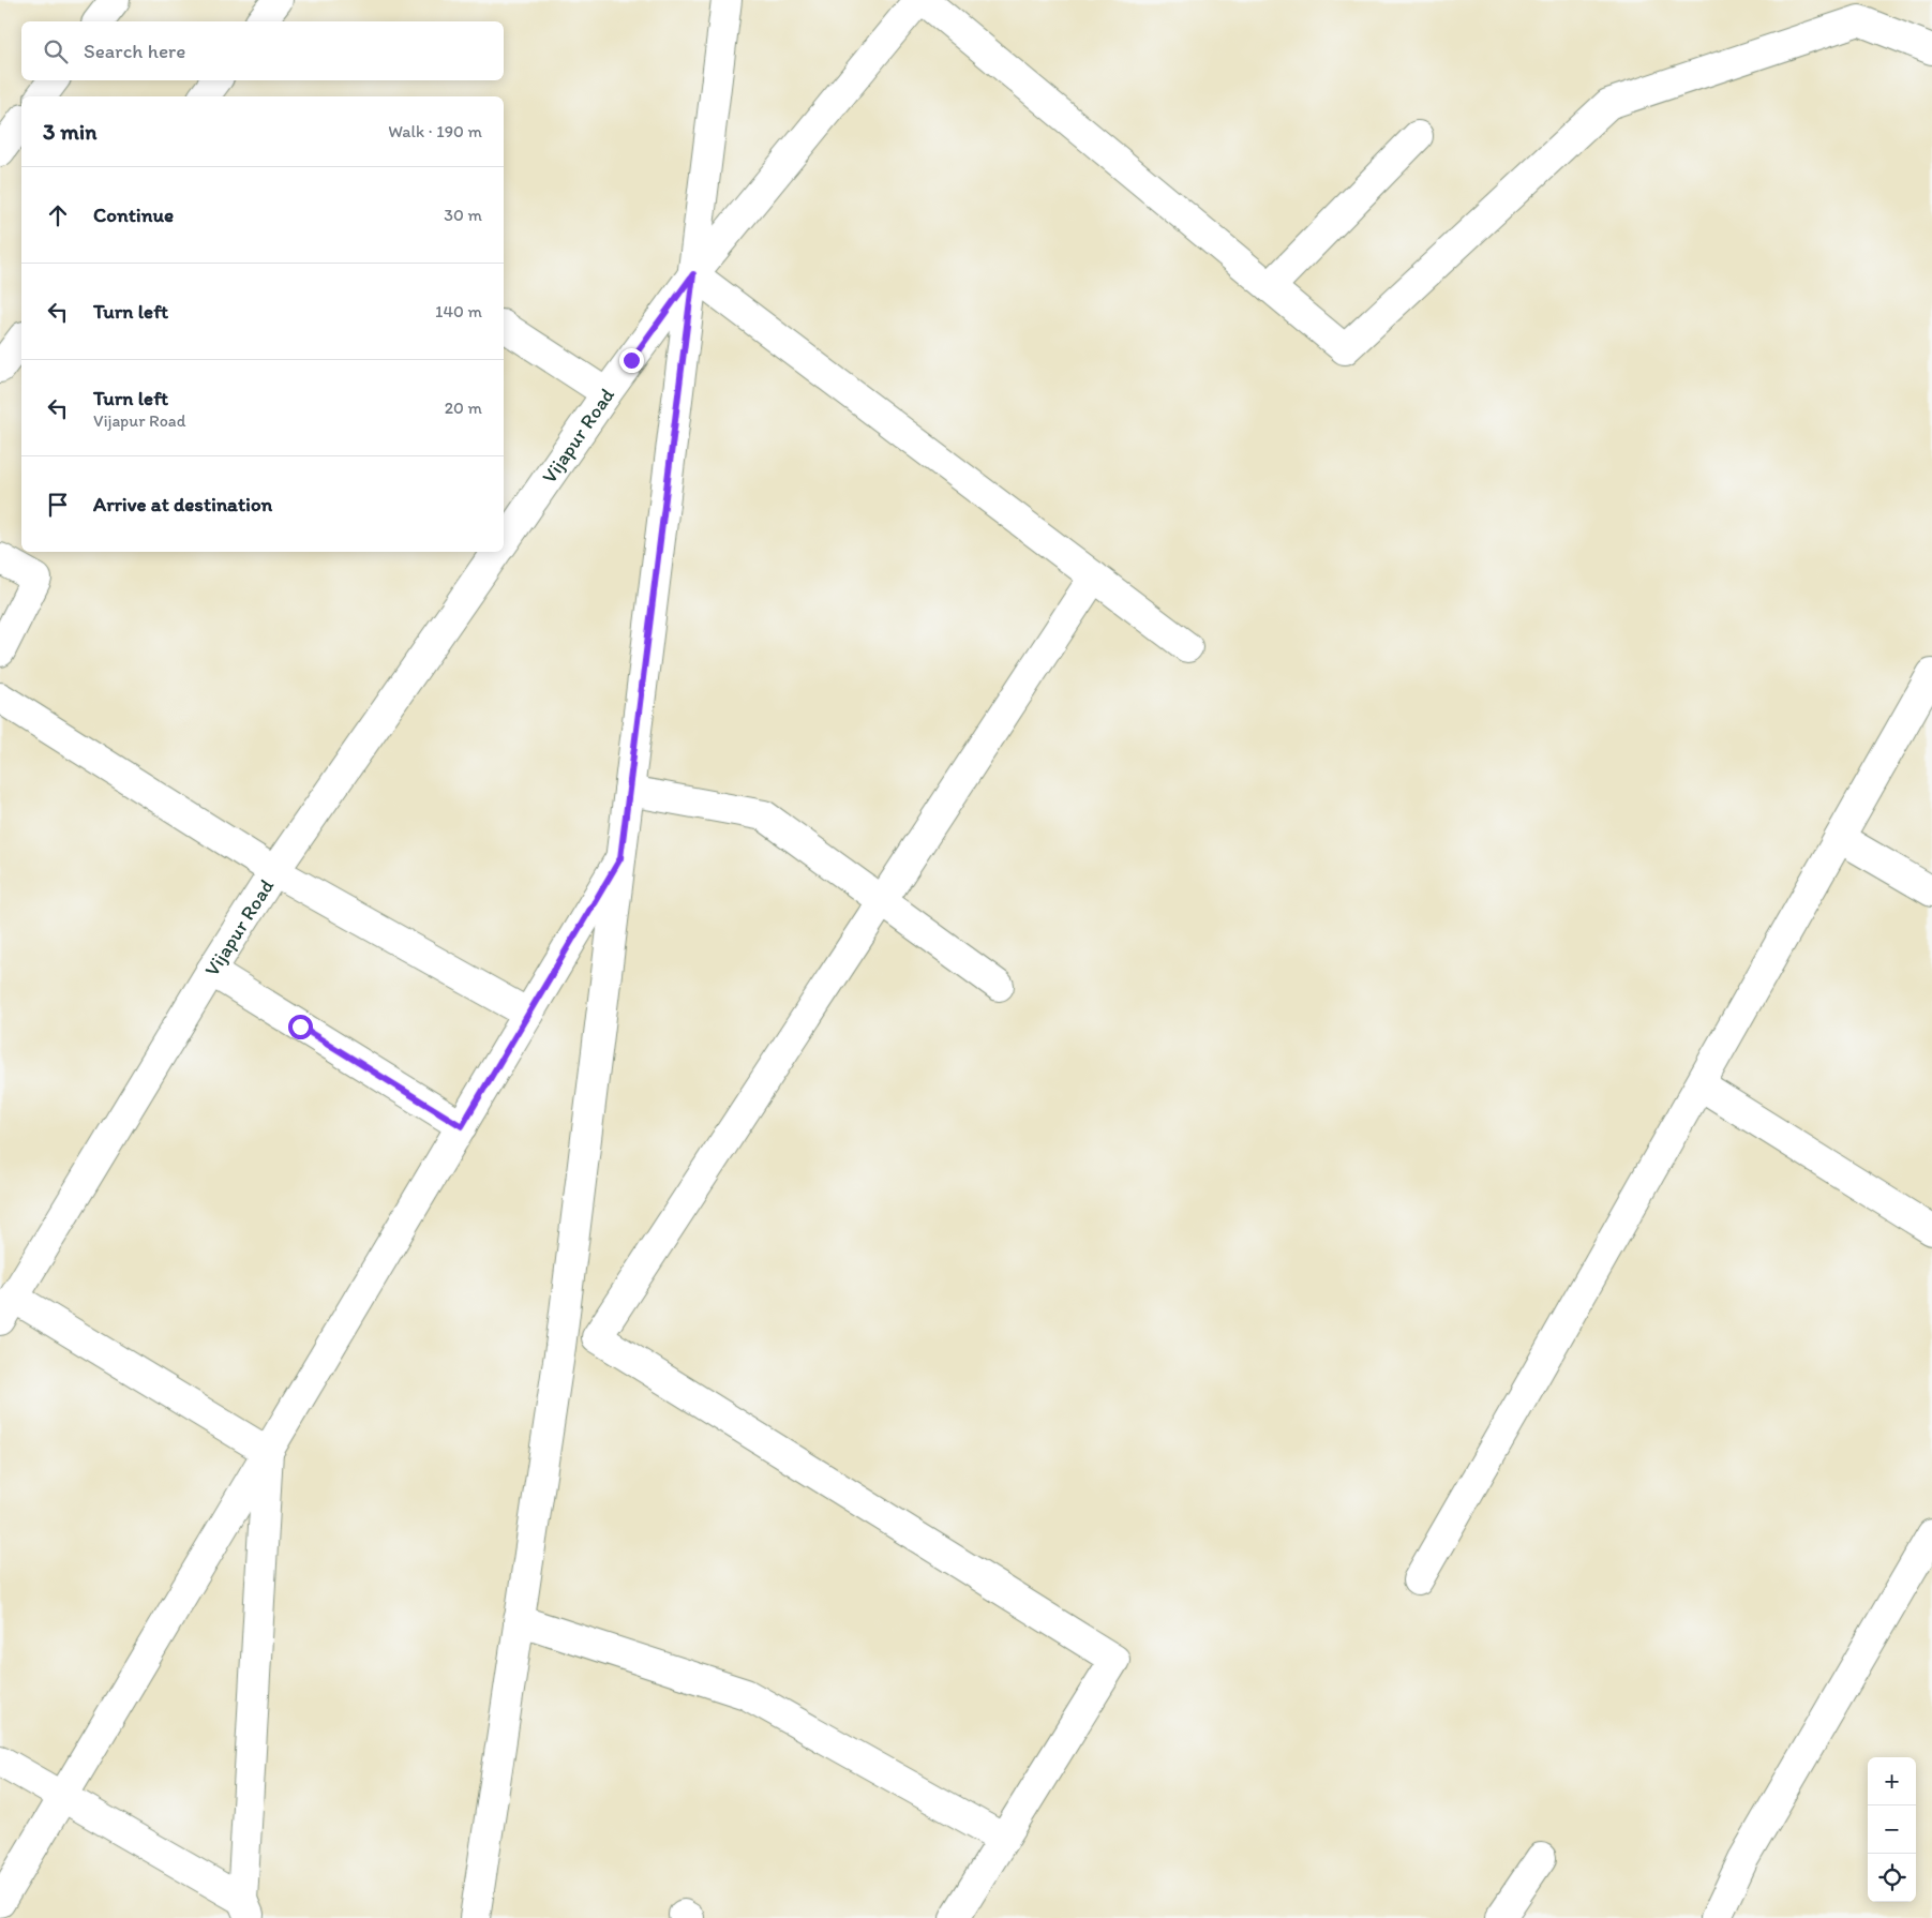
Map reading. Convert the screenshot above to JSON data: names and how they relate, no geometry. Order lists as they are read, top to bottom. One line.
{"streets":{"street":["Vijapur Road"]},"page":{"search":"Search here","heading":["3 min","Walk · 190 m"],"list":[["Continue","30 m"],["Turn left","140 m"],["Turn left","Vijapur Road","20 m"],"Arrive at destination"],"map_buttons":["+","−"]}}
